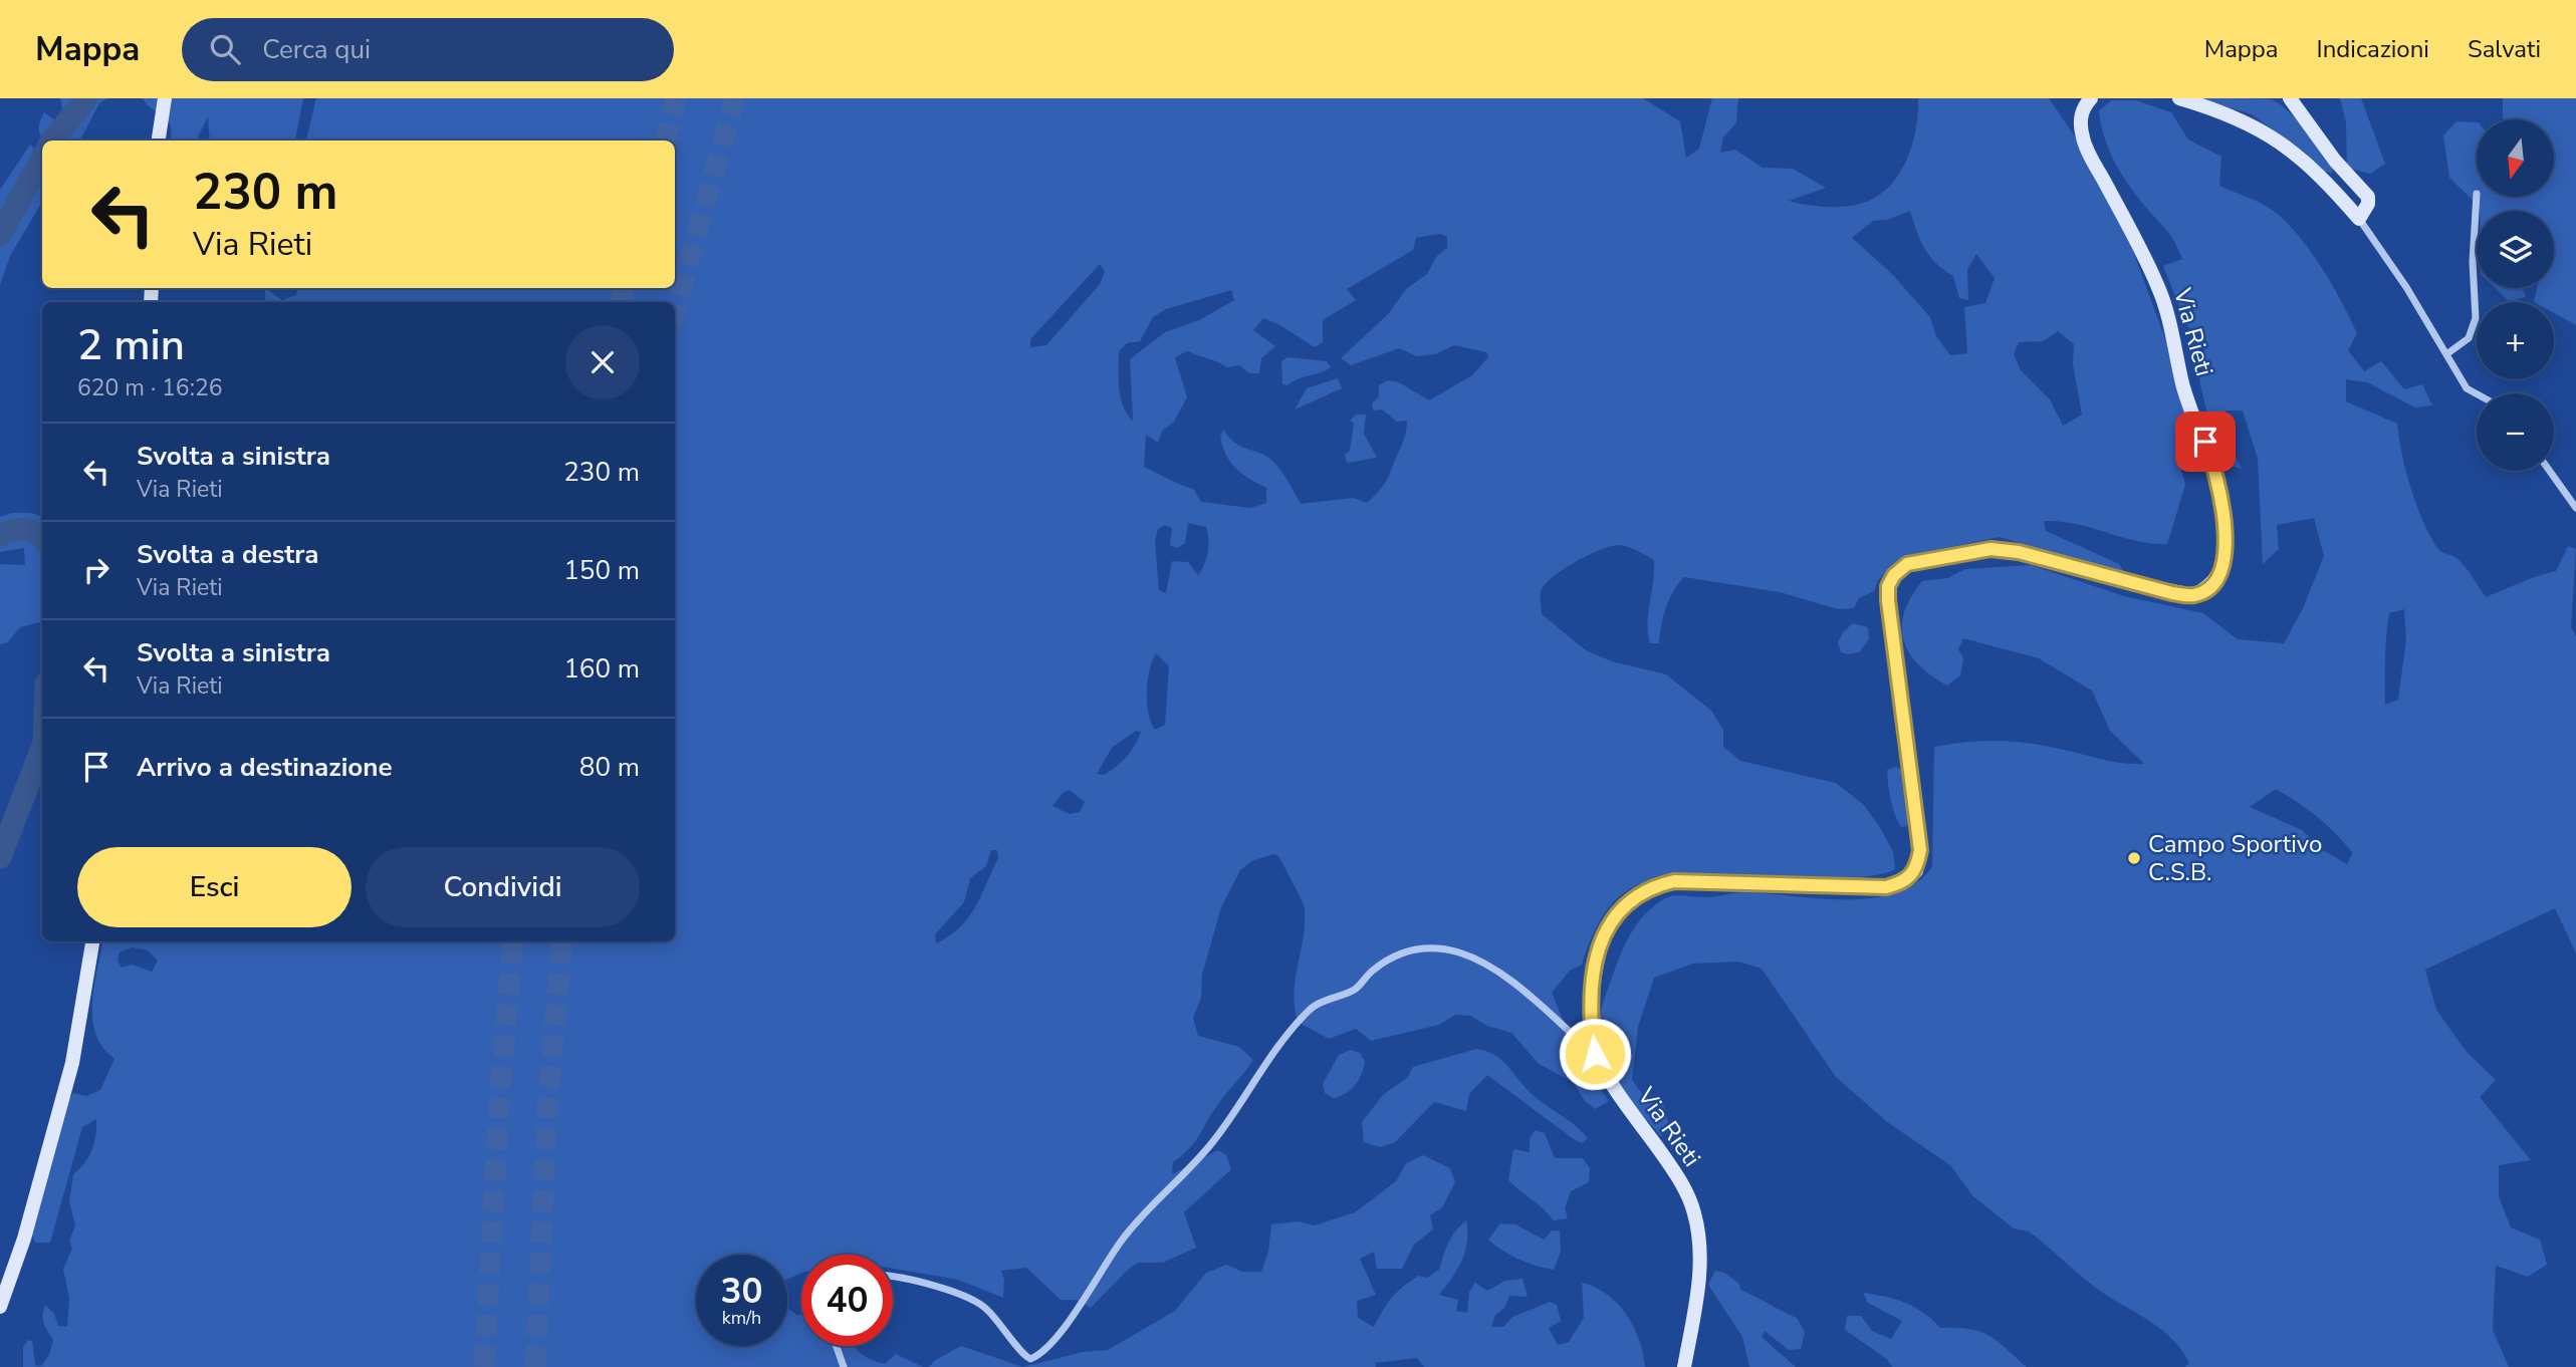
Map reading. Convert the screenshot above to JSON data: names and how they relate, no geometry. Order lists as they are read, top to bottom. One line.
{"streets":{"street":["Via Rieti"]},"places":["Campo Sportivo C.S.B."],"north":"bottom","page":{"header":"Mappa","search":"Cerca qui","nav":["Mappa","Indicazioni","Salvati"],"map_buttons":["+","−"],"turn":["230 m","Via Rieti"],"heading":["2 min","620 m · 16:26"],"list":[{"name":"Svolta a sinistra","note":"Via Rieti","value":"230 m"},{"name":"Svolta a destra","note":"Via Rieti","value":"150 m"},{"name":"Svolta a sinistra","note":"Via Rieti","value":"160 m"},{"name":"Arrivo a destinazione","value":"80 m"}],"buttons":["Esci","Condividi"],"speed":"30 km/h","limit":"40"}}
